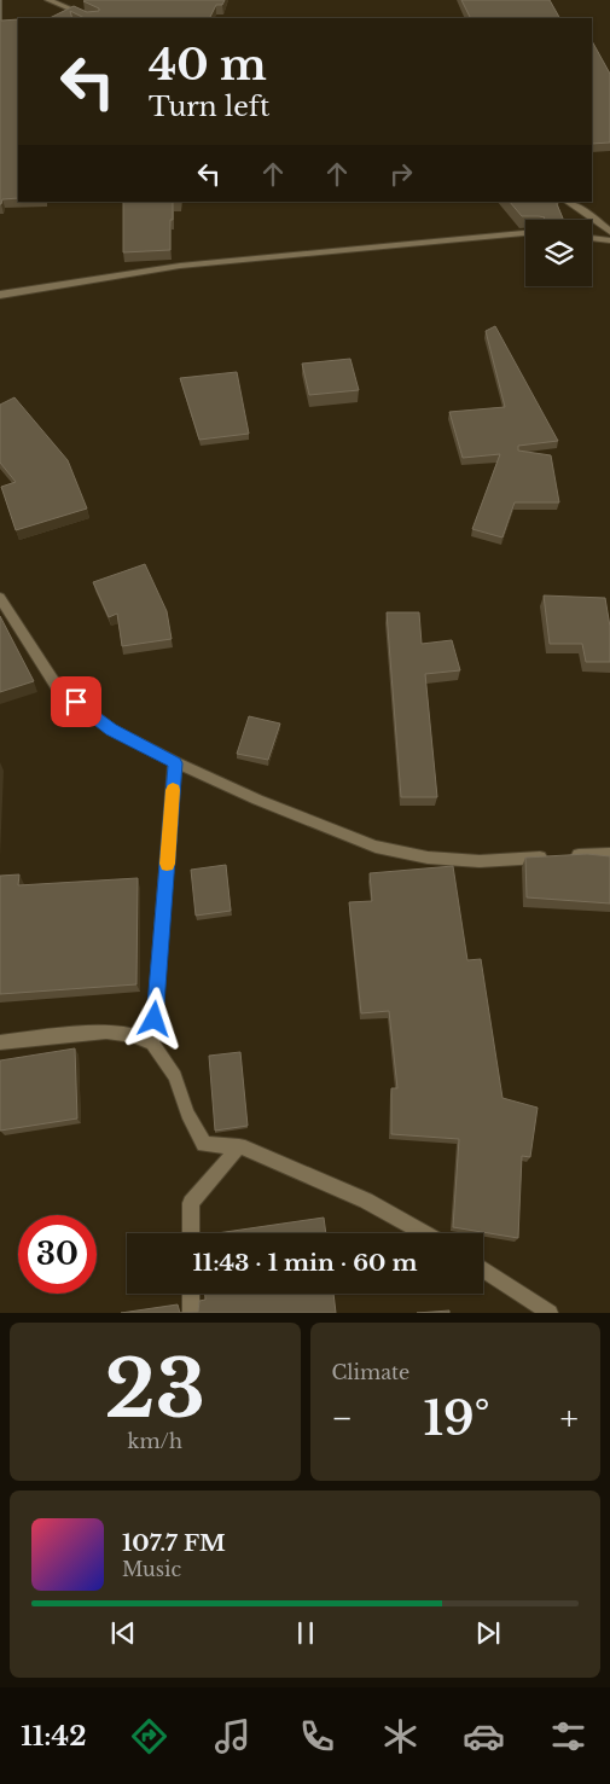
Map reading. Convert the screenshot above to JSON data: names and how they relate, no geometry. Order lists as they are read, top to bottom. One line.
{"page":{"turn":["40 m","Turn left"],"limit":"30","trip":"11:43 · 1 min · 60 m","tile":[["23","km/h"],"Climate"],"heat":["−","19°","+"],"song":["107.7 FM","Music"],"tabs":"11:42"}}
